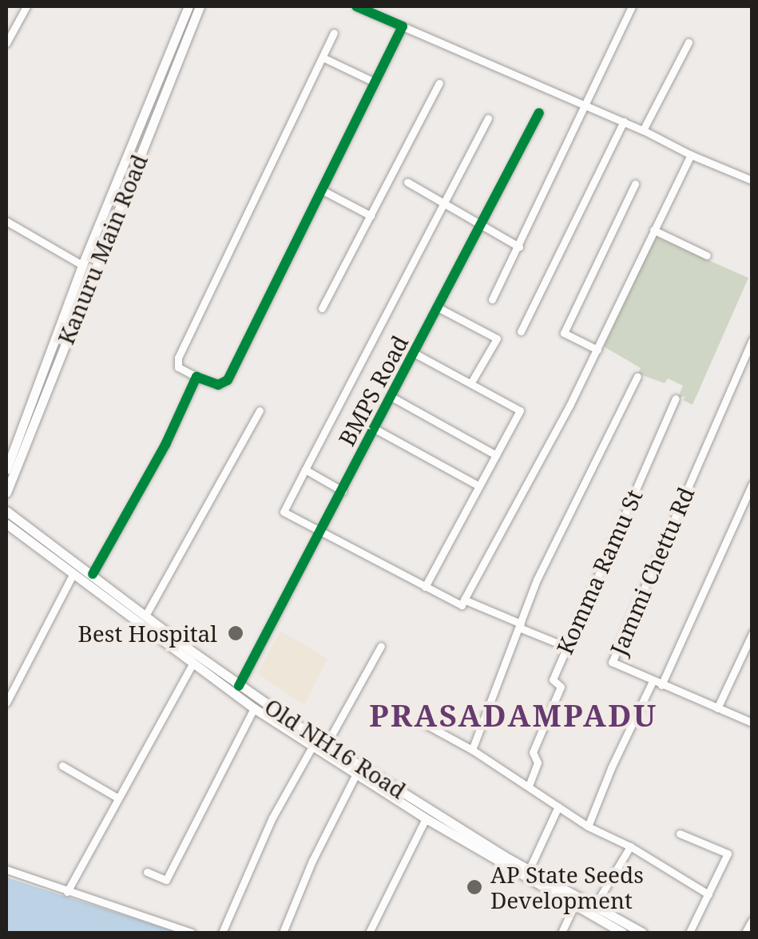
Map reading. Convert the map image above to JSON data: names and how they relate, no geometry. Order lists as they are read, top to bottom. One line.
{"streets":{"main road":["Kanuru Main Road","Old NH16 Road"],"street":["BMPS Road","Jammi Chettu Rd","Komma Ramu St"]},"crossings":[["BMPS Road","Old NH16 Road"]],"districts":["PRASADAMPADU"],"places":["Best Hospital","AP State Seeds Development"]}
